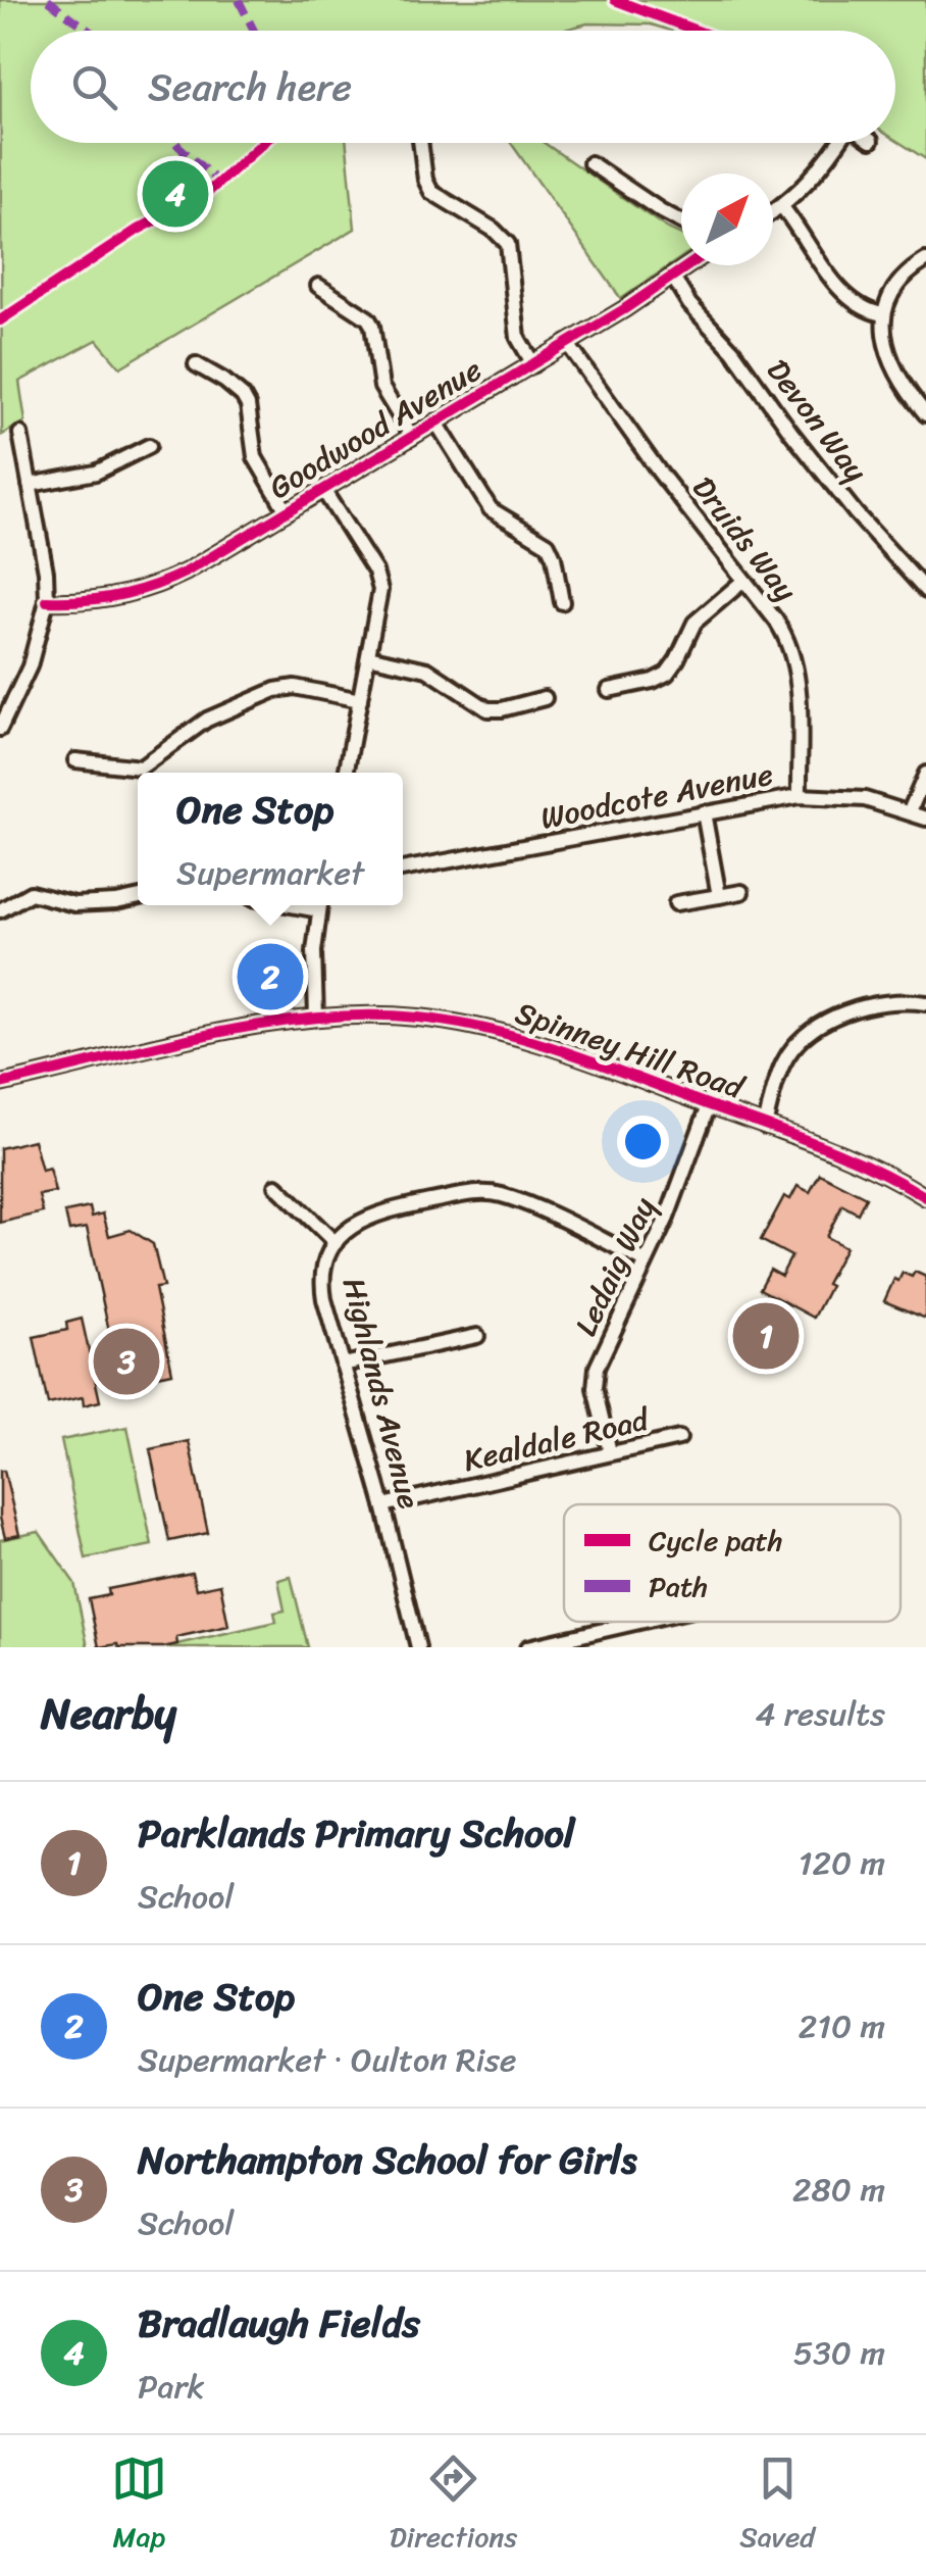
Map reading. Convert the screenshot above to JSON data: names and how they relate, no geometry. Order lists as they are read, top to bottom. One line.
{"streets":{"street":["Devon Way","Goodwood Avenue","Druids Way","Woodcote Avenue","Spinney Hill Road","Ledaig Way","Highlands Avenue","Kealdale Road"]},"crossings":[["Devon Way","Goodwood Avenue"],["Goodwood Avenue","Druids Way"],["Druids Way","Woodcote Avenue"],["Spinney Hill Road","Ledaig Way"],["Ledaig Way","Highlands Avenue"],["Ledaig Way","Kealdale Road"],["Highlands Avenue","Kealdale Road"]],"legend":["Cycle path","Path"],"north":"top right","page":{"search":"Search here","pins":["4","2","1","3"],"popup":["One Stop","Supermarket"],"heading":["Nearby","4 results"],"list":[{"mark":"1","name":"Parklands Primary School","note":"School","value":"120 m"},{"mark":"2","name":"One Stop","note":"Supermarket · Oulton Rise","value":"210 m"},{"mark":"3","name":"Northampton School for Girls","note":"School","value":"280 m"},{"mark":"4","name":"Bradlaugh Fields","note":"Park","value":"530 m"}],"nav":["Map","Directions","Saved"]}}
